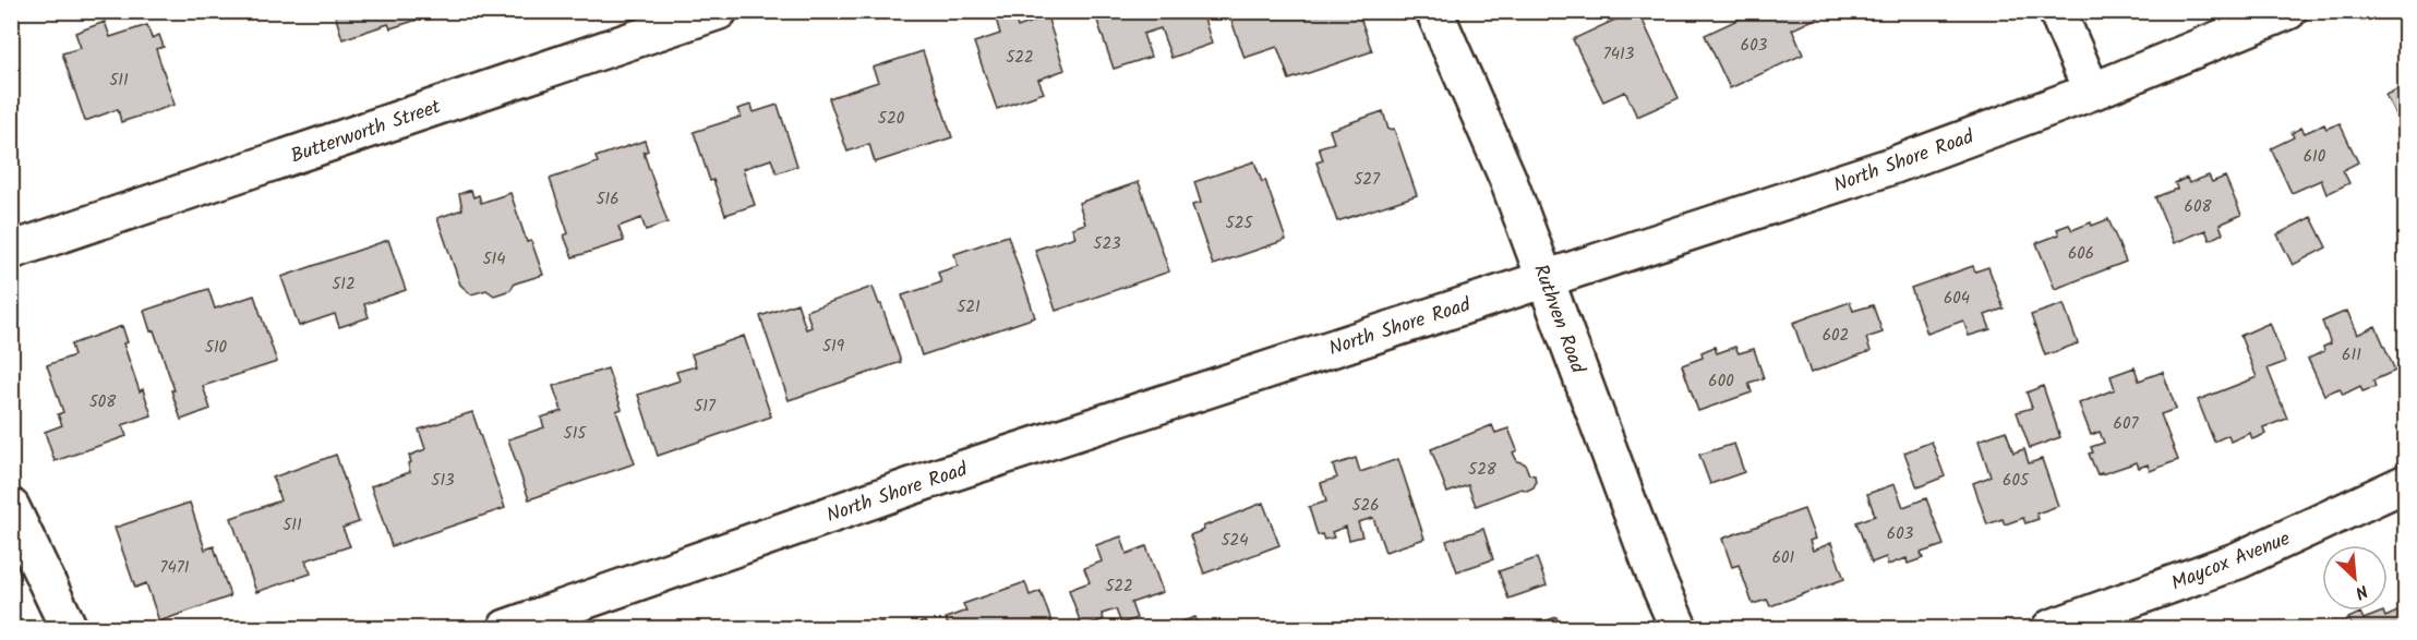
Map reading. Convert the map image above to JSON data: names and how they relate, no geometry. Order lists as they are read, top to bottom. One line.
{"streets":{"street":["Butterworth Street","North Shore Road","Ruthven Road","Maycox Avenue"]},"crossings":[["North Shore Road","Ruthven Road"]],"house_numbers":["603","7413","522","511","520","610","527","516","608","525","523","606","514","512","604","521","602","519","510","611","600","508","517","607","515","528","513","605","526","511","603","524","601","7471","522"],"north":"bottom right"}
